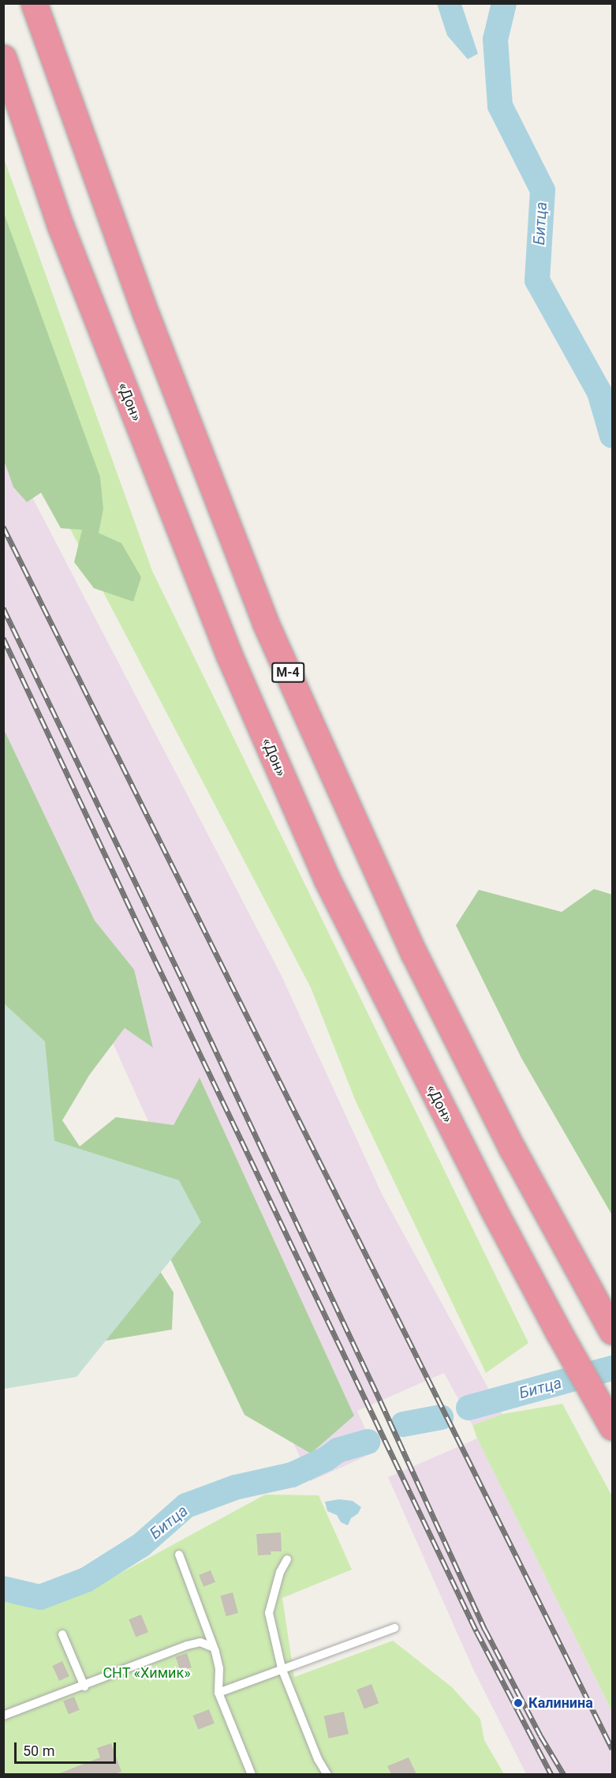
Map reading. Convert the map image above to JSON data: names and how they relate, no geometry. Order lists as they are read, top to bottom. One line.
{"streets":{"highway":["«Дон»","М-4"]},"water":["Битца"],"parks":["СНТ «Химик»"],"places":["Калинина"],"scale_bar":"50 m"}
